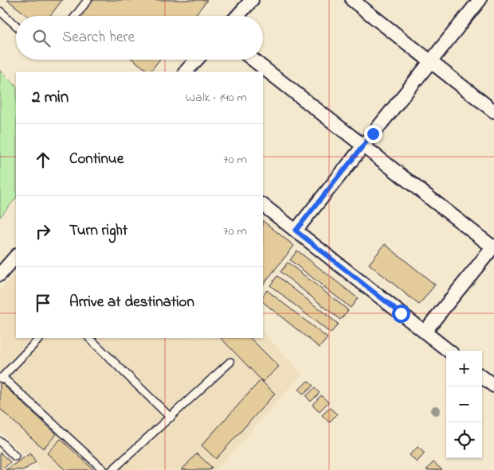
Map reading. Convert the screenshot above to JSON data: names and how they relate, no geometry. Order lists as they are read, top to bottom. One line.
{"page":{"search":"Search here","heading":["2 min","Walk · 140 m"],"list":[["Continue","70 m"],["Turn right","70 m"],"Arrive at destination"],"map_buttons":["+","−"]}}
